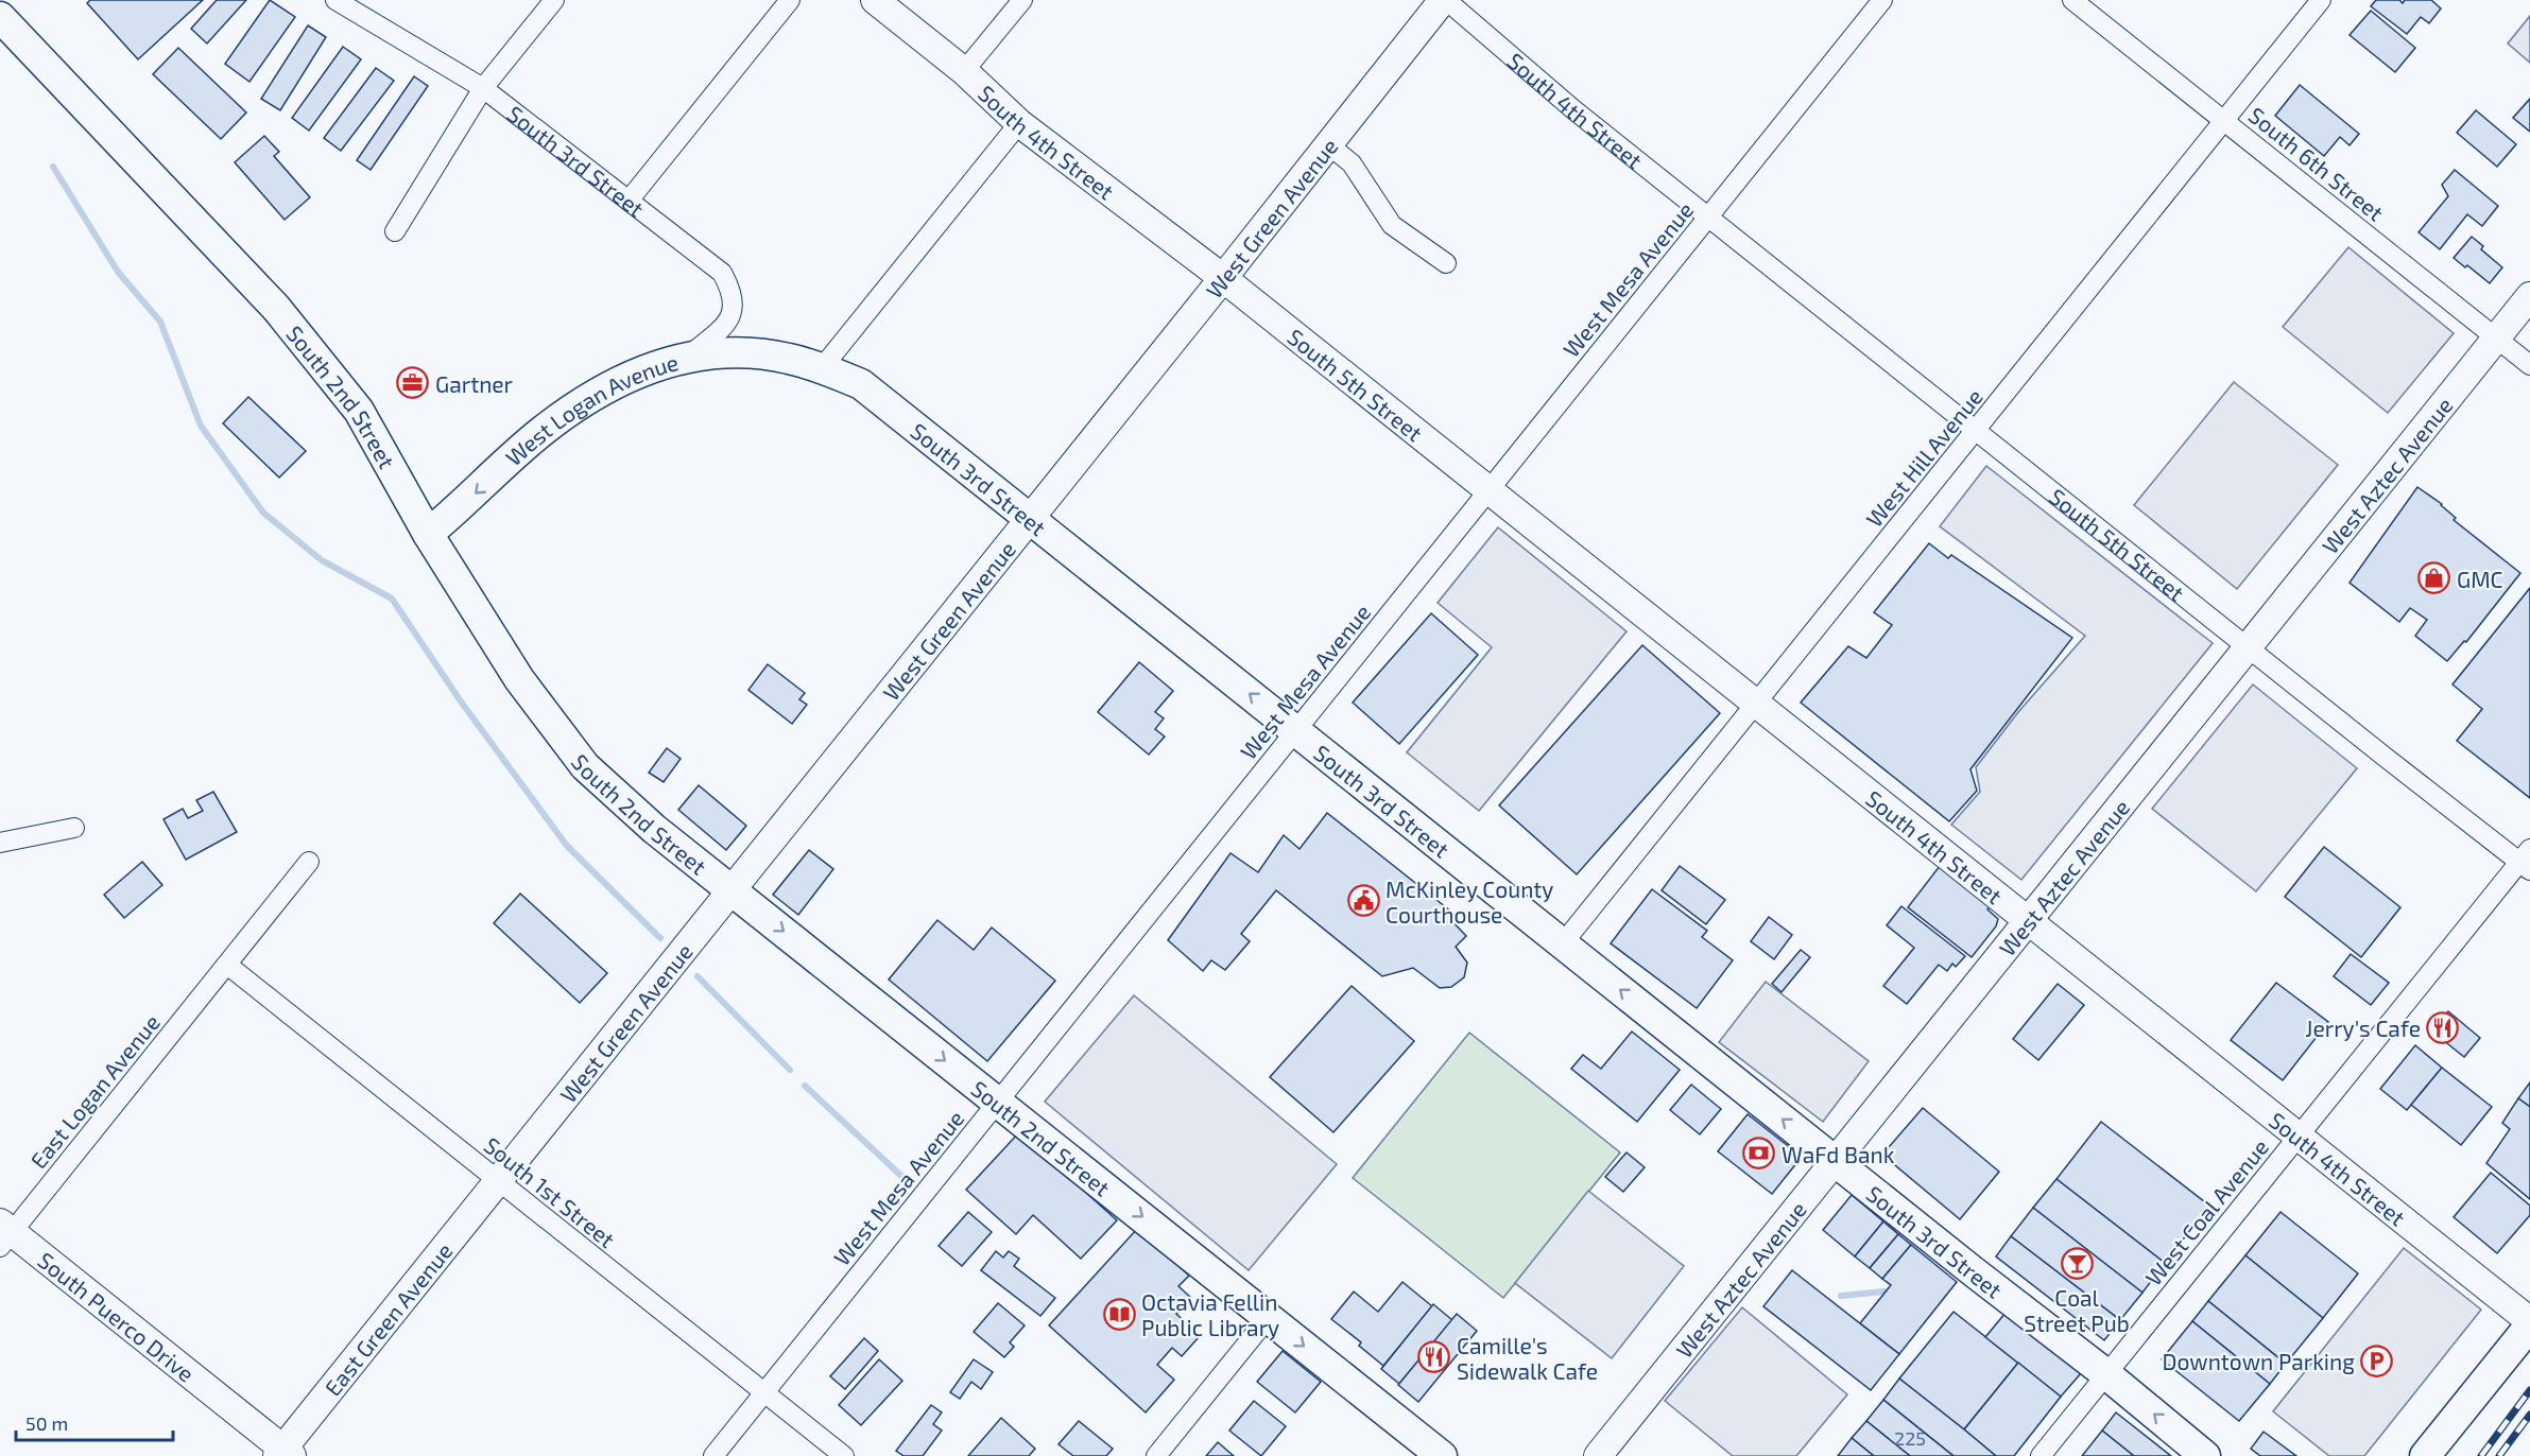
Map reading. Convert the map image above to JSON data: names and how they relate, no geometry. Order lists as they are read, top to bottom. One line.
{"streets":{"main road":["South 3rd Street","South 2nd Street","West Logan Avenue"],"street":["South 4th Street","South 6th Street","West Green Avenue","West Mesa Avenue","South 5th Street","West Hill Avenue","West Aztec Avenue","East Logan Avenue","South 1st Street","West Coal Avenue","South Puerco Drive","East Green Avenue"]},"crossings":[["South 4th Street","West Green Avenue"],["South 4th Street","West Mesa Avenue"],["South 4th Street","South 5th Street"],["South 4th Street","West Hill Avenue"],["South 4th Street","West Aztec Avenue"],["South 4th Street","West Coal Avenue"],["South 3rd Street","West Green Avenue"],["South 3rd Street","West Mesa Avenue"],["South 3rd Street","West Logan Avenue"],["South 3rd Street","West Hill Avenue"],["South 3rd Street","West Aztec Avenue"],["South 3rd Street","West Coal Avenue"],["South 6th Street","West Hill Avenue"],["South 6th Street","West Aztec Avenue"],["West Green Avenue","South 5th Street"],["West Green Avenue","South 2nd Street"],["West Green Avenue","South 1st Street"],["West Green Avenue","East Green Avenue"],["West Mesa Avenue","South 5th Street"],["West Mesa Avenue","South 2nd Street"],["West Mesa Avenue","South 1st Street"],["South 5th Street","West Hill Avenue"],["South 5th Street","West Aztec Avenue"],["South 5th Street","West Coal Avenue"],["South 2nd Street","West Logan Avenue"],["East Logan Avenue","South 1st Street"],["East Logan Avenue","South Puerco Drive"],["South 1st Street","East Green Avenue"],["South Puerco Drive","East Green Avenue"]],"one_way":["South 2nd Street","West Logan Avenue"],"places":{"office":["Gartner"],"shop":["GMC"],"public building":["McKinley County Courthouse"],"restaurant":["Jerry's Cafe","Camille's Sidewalk Cafe"],"bank":["WaFd Bank"],"bar":["Coal Street Pub"],"library":["Octavia Fellin Public Library"],"parking":["Downtown Parking"]},"house_numbers":["225"],"scale_bar":"50 m"}
